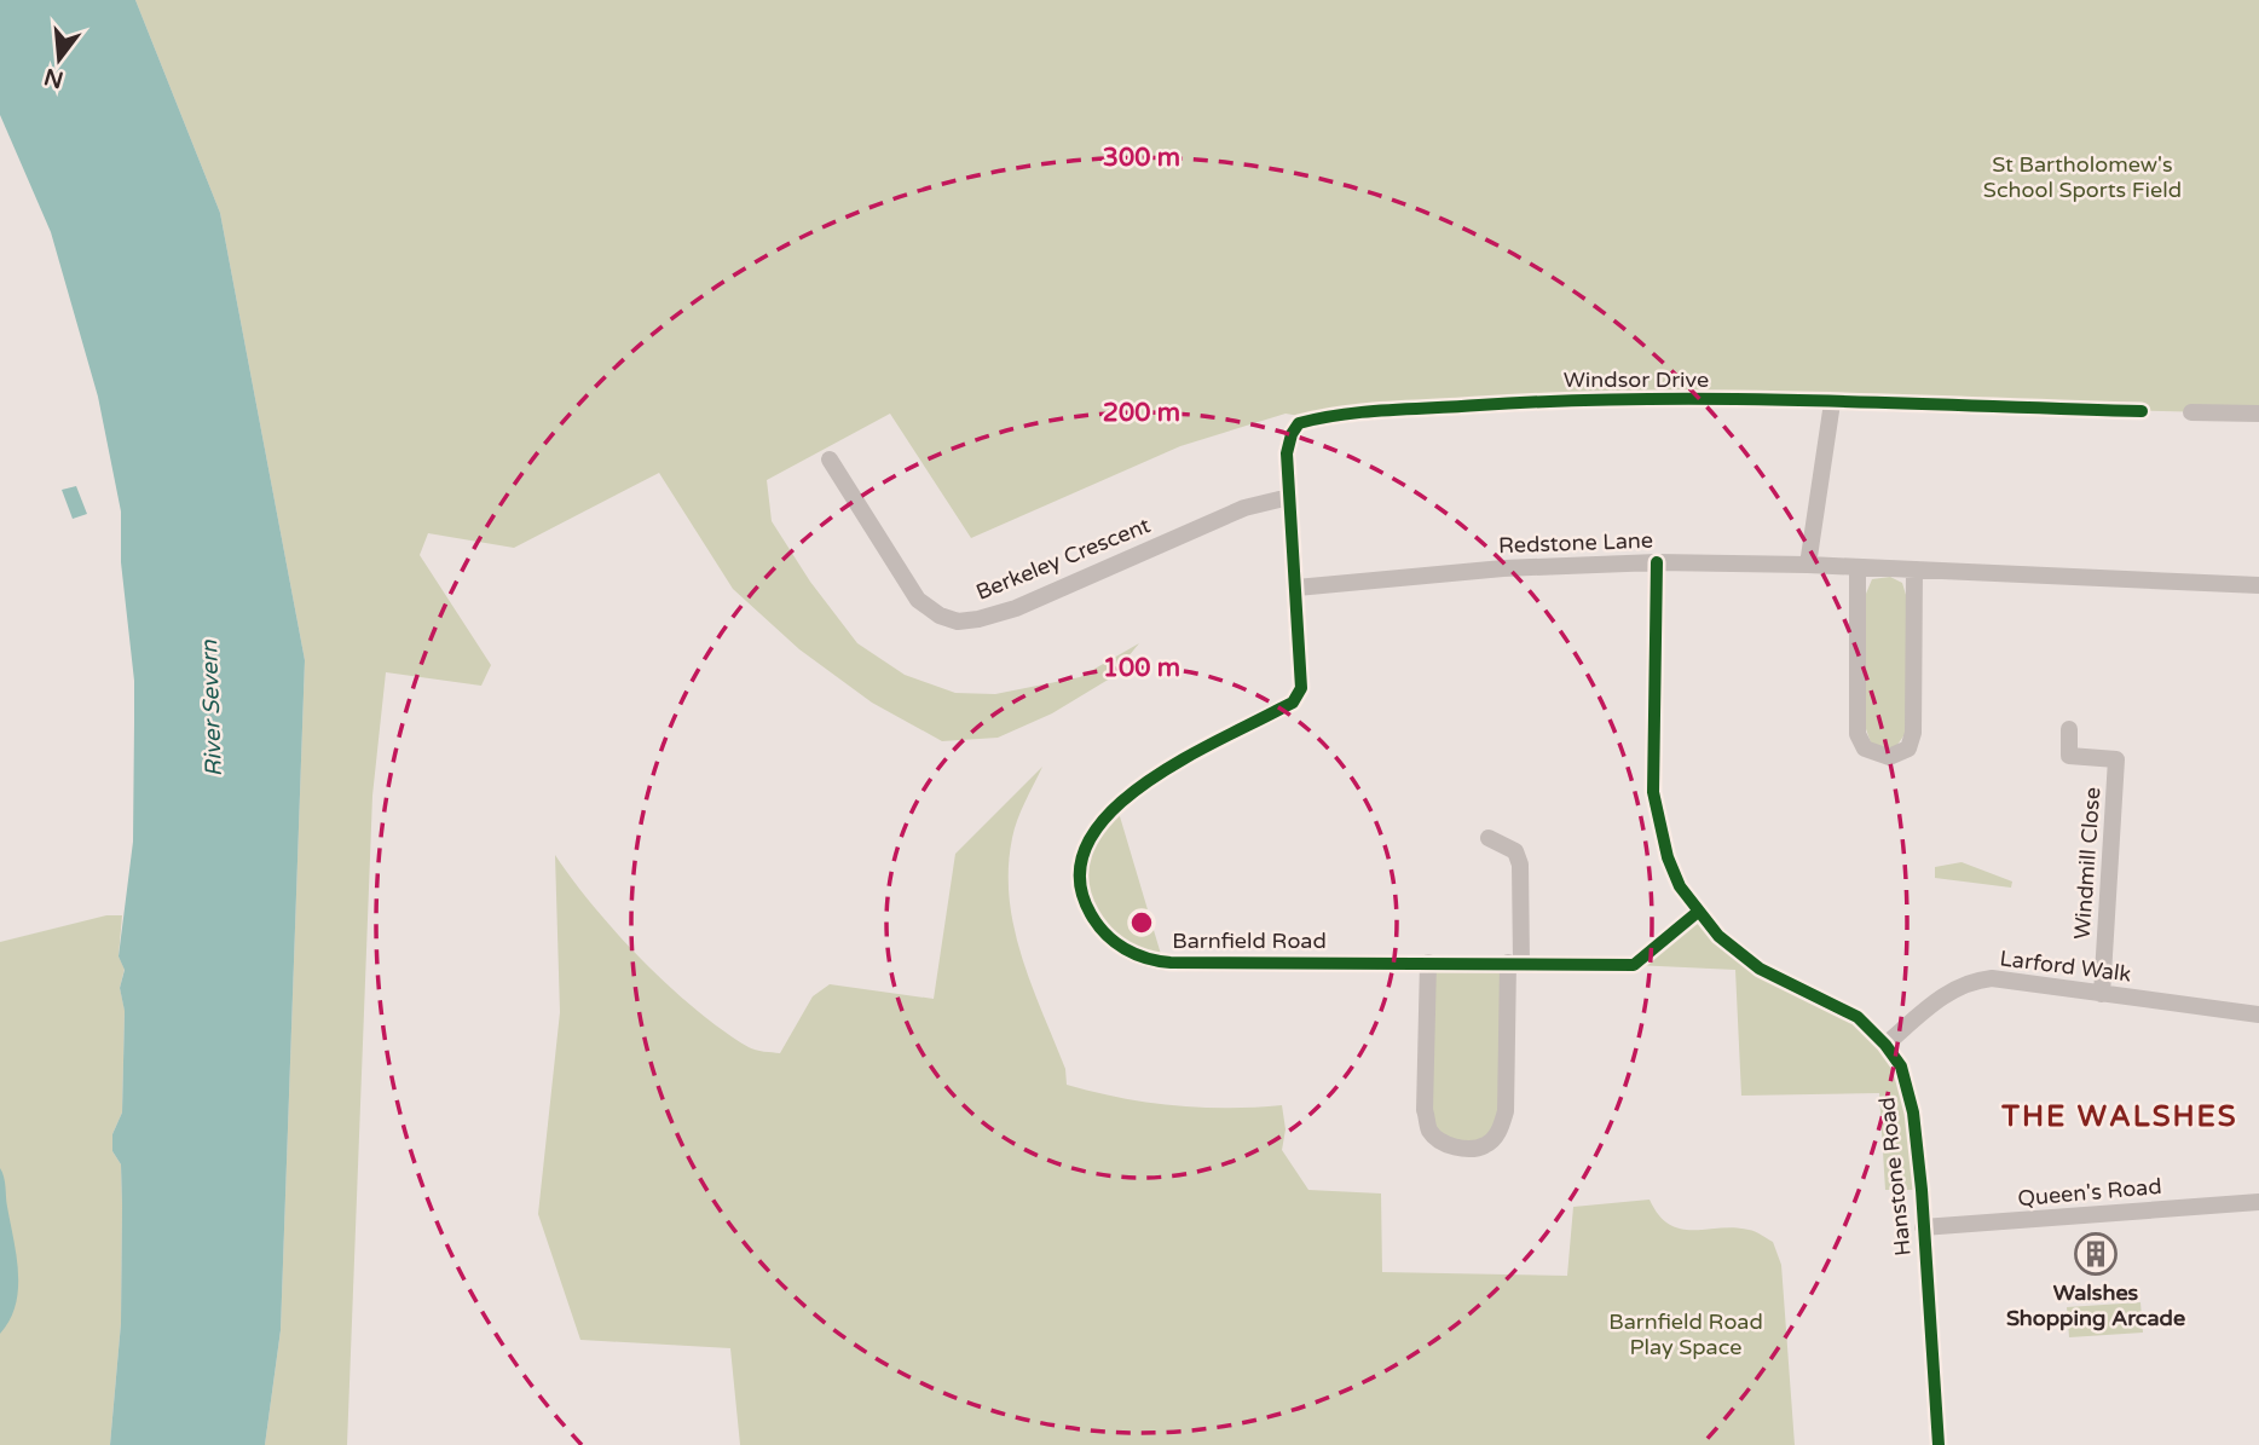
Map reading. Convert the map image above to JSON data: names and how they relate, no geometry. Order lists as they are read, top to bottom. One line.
{"streets":{"street":["Windsor Drive","Redstone Lane","Berkeley Crescent","Windmill Close","Barnfield Road","Larford Walk","Hanstone Road","Queen's Road"]},"crossings":[["Windsor Drive","Redstone Lane"],["Windsor Drive","Berkeley Crescent"],["Windsor Drive","Barnfield Road"],["Redstone Lane","Barnfield Road"],["Redstone Lane","Hanstone Road"],["Windmill Close","Larford Walk"],["Barnfield Road","Hanstone Road"],["Larford Walk","Hanstone Road"],["Hanstone Road","Queen's Road"]],"districts":["THE WALSHES"],"water":["River Severn"],"parks":["St Bartholomew's School Sports Field","Barnfield Road Play Space"],"places":{"building":["Walshes Shopping Arcade"]},"north":"bottom","rings":["300 m","200 m","100 m"]}
